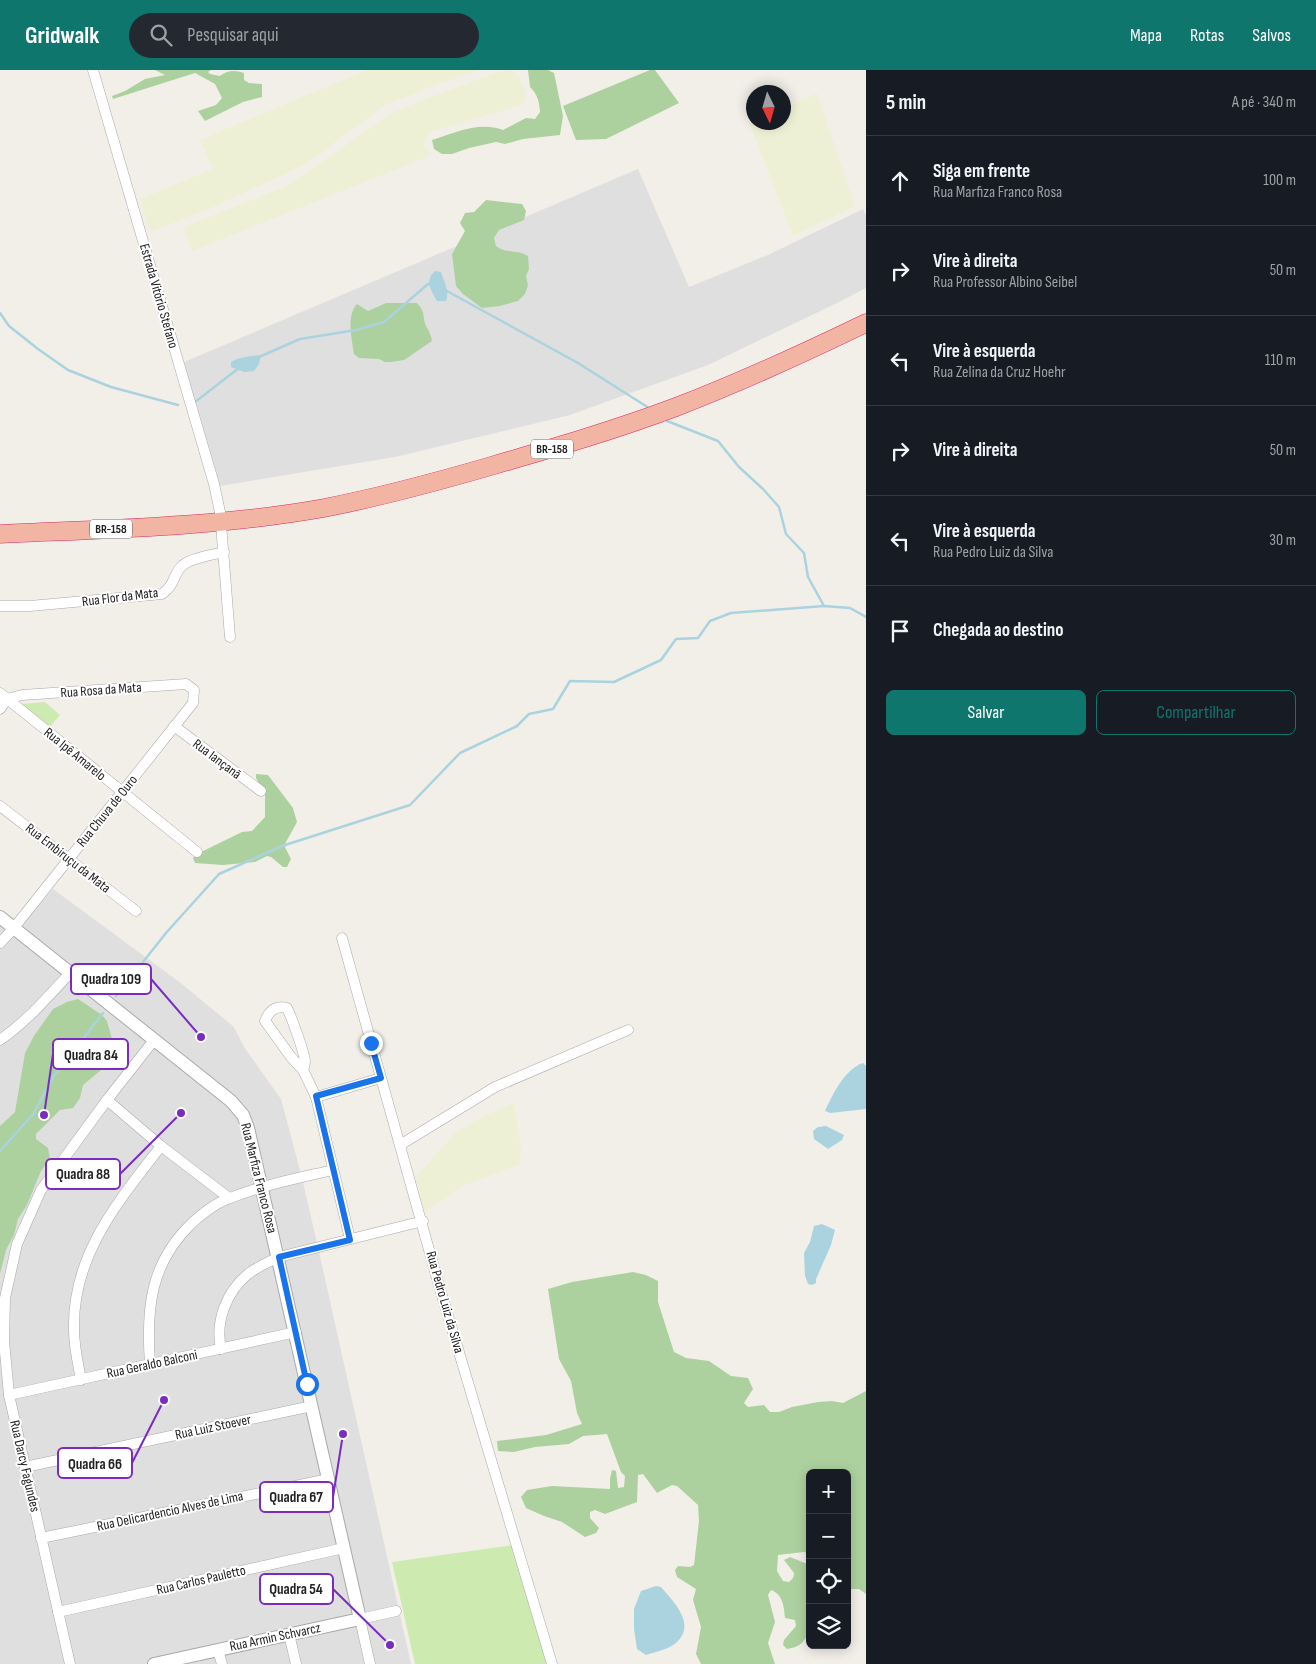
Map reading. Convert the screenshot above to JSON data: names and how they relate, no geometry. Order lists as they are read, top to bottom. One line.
{"streets":{"highway":["BR-158"],"street":["Estrada Vitório Stefano","Rua Flor da Mata","Rua Rosa da Mata","Rua Ipê Amarelo","Rua Iançanã","Rua Chuva de Ouro","Rua Embiruçu da Mata","Rua Marfiza Franco Rosa","Rua Pedro Luiz da Silva","Rua Geraldo Balconi","Rua Luiz Stoever","Rua Darcy Fagundes","Rua Delicardencio Alves de Lima","Rua Carlos Pauletto","Rua Armin Schvarcz"]},"crossings":[["Estrada Vitório Stefano","BR-158"],["Rua Rosa da Mata","Rua Ipê Amarelo"],["Rua Rosa da Mata","Rua Chuva de Ouro"],["Rua Ipê Amarelo","Rua Chuva de Ouro"],["Rua Iançanã","Rua Chuva de Ouro"],["Rua Chuva de Ouro","Rua Embiruçu da Mata"],["Rua Chuva de Ouro","Rua Marfiza Franco Rosa"],["Rua Marfiza Franco Rosa","Rua Geraldo Balconi"],["Rua Marfiza Franco Rosa","Rua Luiz Stoever"],["Rua Marfiza Franco Rosa","Rua Darcy Fagundes"],["Rua Marfiza Franco Rosa","Rua Delicardencio Alves de Lima"],["Rua Marfiza Franco Rosa","Rua Carlos Pauletto"],["Rua Marfiza Franco Rosa","Rua Armin Schvarcz"],["Rua Geraldo Balconi","Rua Darcy Fagundes"],["Rua Luiz Stoever","Rua Darcy Fagundes"],["Rua Darcy Fagundes","Rua Delicardencio Alves de Lima"],["Rua Darcy Fagundes","Rua Carlos Pauletto"]],"places":["Quadra 109","Quadra 88","Quadra 84","Quadra 66","Quadra 67","Quadra 54"],"north":"bottom","page":{"header":"Gridwalk","search":"Pesquisar aqui","nav":["Mapa","Rotas","Salvos"],"heading":["5 min","A pé · 340 m"],"list":[["Siga em frente","Rua Marfiza Franco Rosa","100 m"],["Vire à direita","Rua Professor Albino Seibel","50 m"],["Vire à esquerda","Rua Zelina da Cruz Hoehr","110 m"],["Vire à direita","50 m"],["Vire à esquerda","Rua Pedro Luiz da Silva","30 m"],"Chegada ao destino"],"buttons":["Salvar","Compartilhar"],"map_buttons":["+","−"]}}
